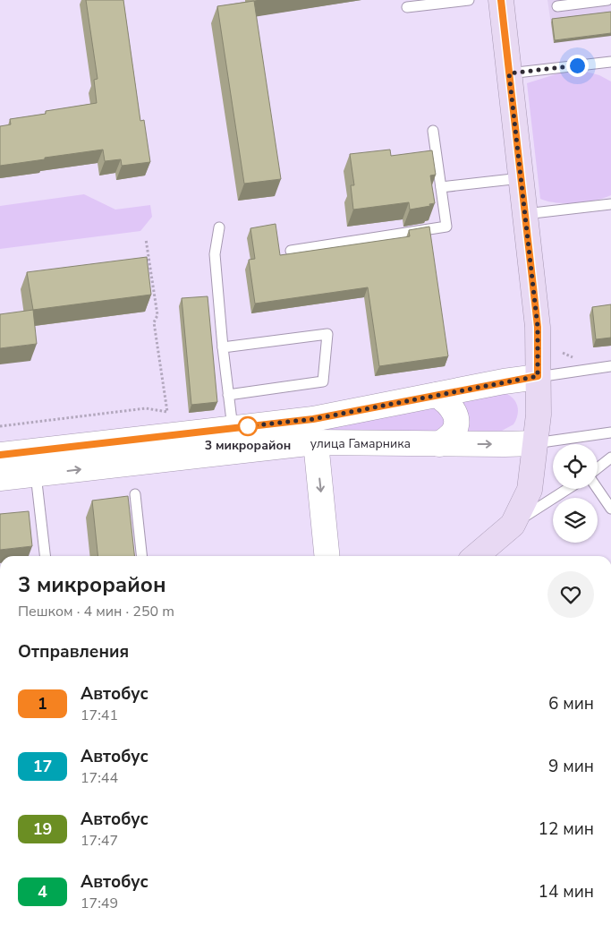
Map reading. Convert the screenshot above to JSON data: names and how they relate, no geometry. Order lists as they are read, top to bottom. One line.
{"streets":{"street":["улица Гамарника"]},"places":["3 микрорайон"],"lines":["bus line 1"],"page":{"heading":[["3 микрорайон","Пешком · 4 мин · 250 m"],"Отправления"],"list":[{"mark":"1","name":"Автобус","note":"17:41","value":"6 мин"},{"mark":"17","name":"Автобус","note":"17:44","value":"9 мин"},{"mark":"19","name":"Автобус","note":"17:47","value":"12 мин"},{"mark":"4","name":"Автобус","note":"17:49","value":"14 мин"}]}}
